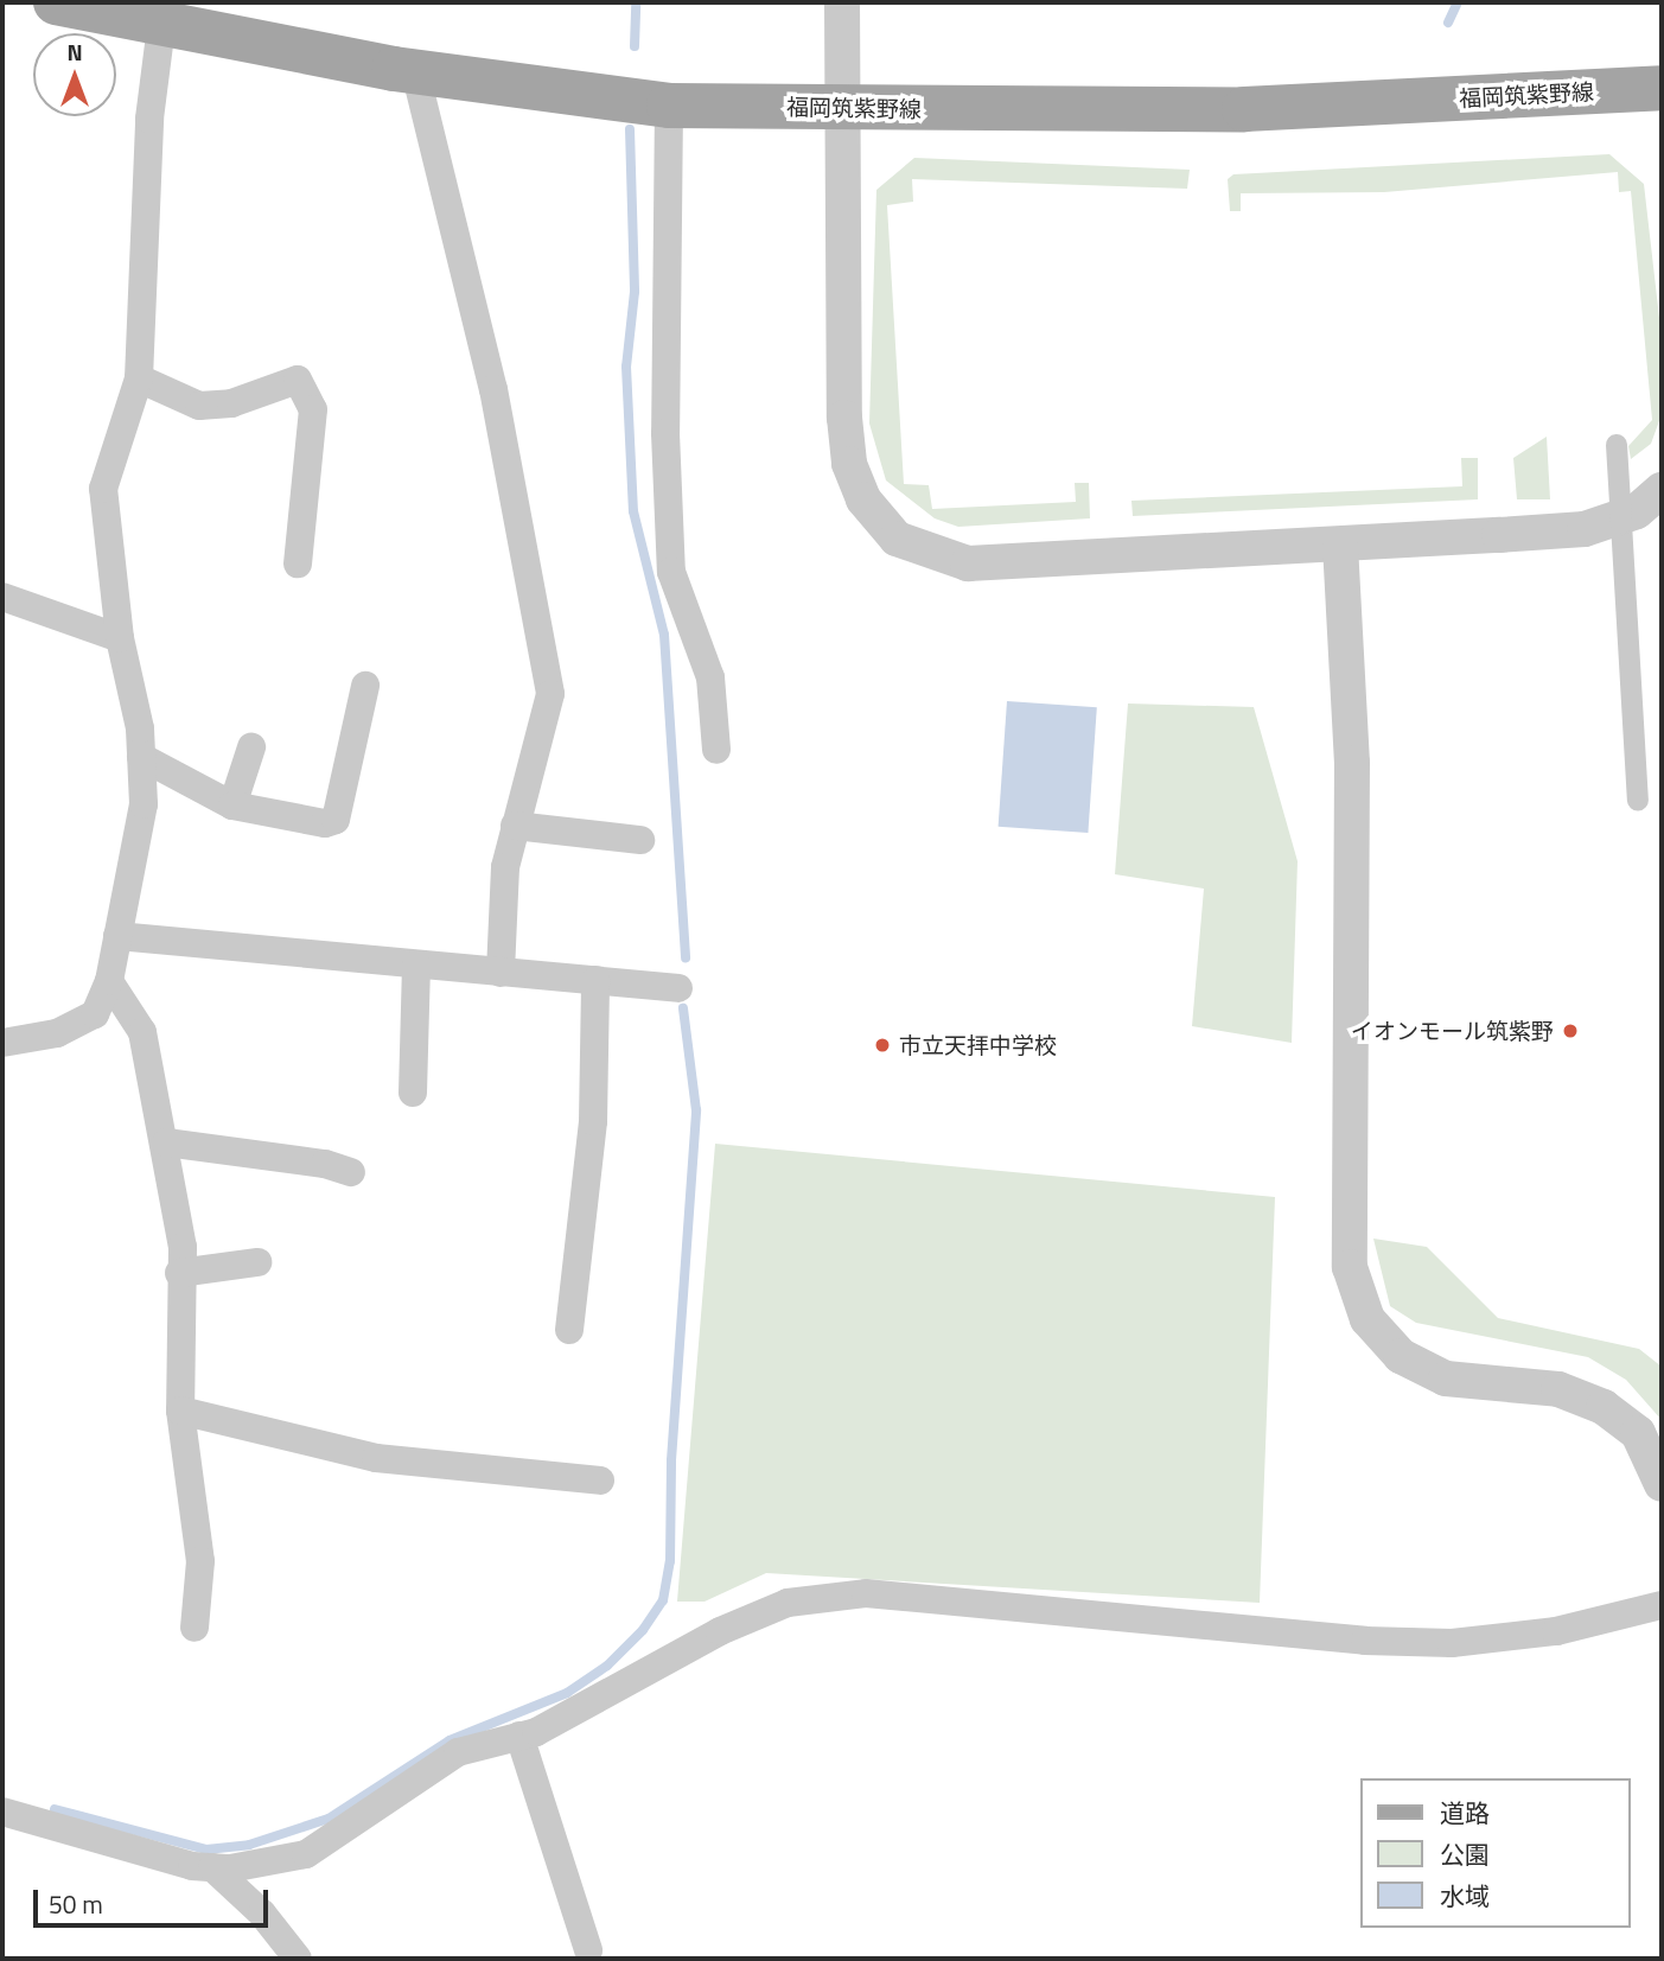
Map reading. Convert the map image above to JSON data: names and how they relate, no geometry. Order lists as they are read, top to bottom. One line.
{"streets":{"main road":["福岡筑紫野線"]},"places":["イオンモール筑紫野","市立天拝中学校"],"legend":["道路","公園","水域"],"scale_bar":"50 m","north":"top"}
